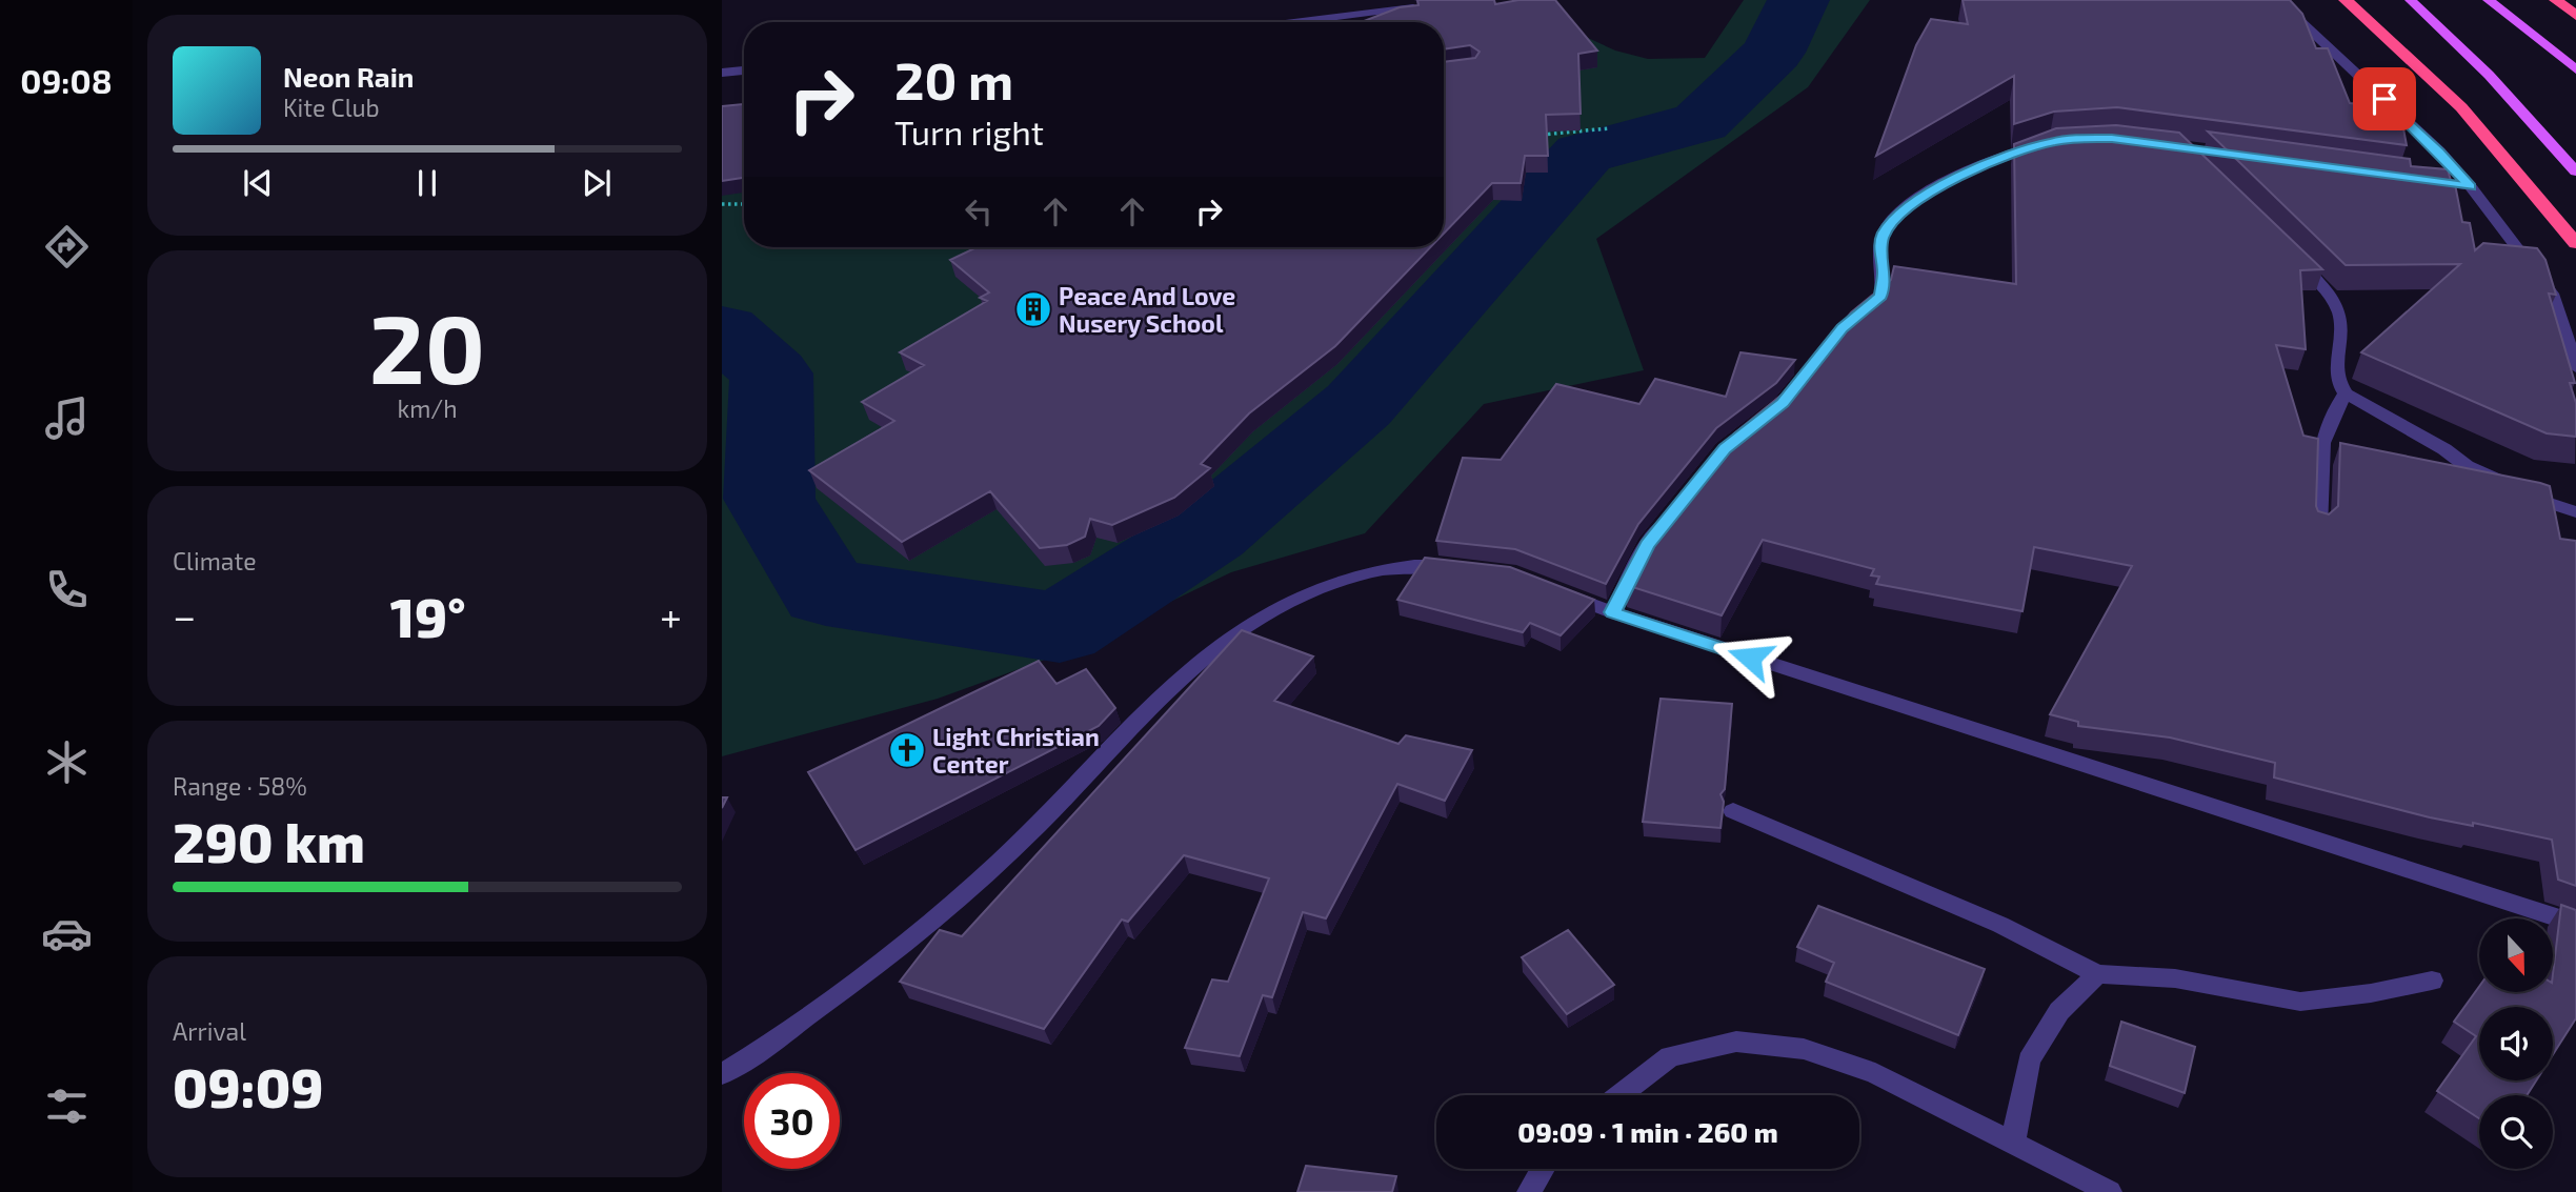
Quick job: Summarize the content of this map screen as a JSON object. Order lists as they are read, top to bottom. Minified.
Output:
{"places":{"building":["Peace And Love Nusery School"],"church":["Light Christian Center"]},"north":"bottom","page":{"tabs":"09:08","turn":["20 m","Turn right"],"song":["Neon Rain","Kite Club"],"tile":[["20","km/h"],"Climate",["Range · 58%","290 km"],["Arrival","09:09"]],"heat":["−","19°","+"],"limit":"30","trip":"09:09 · 1 min · 260 m"}}
